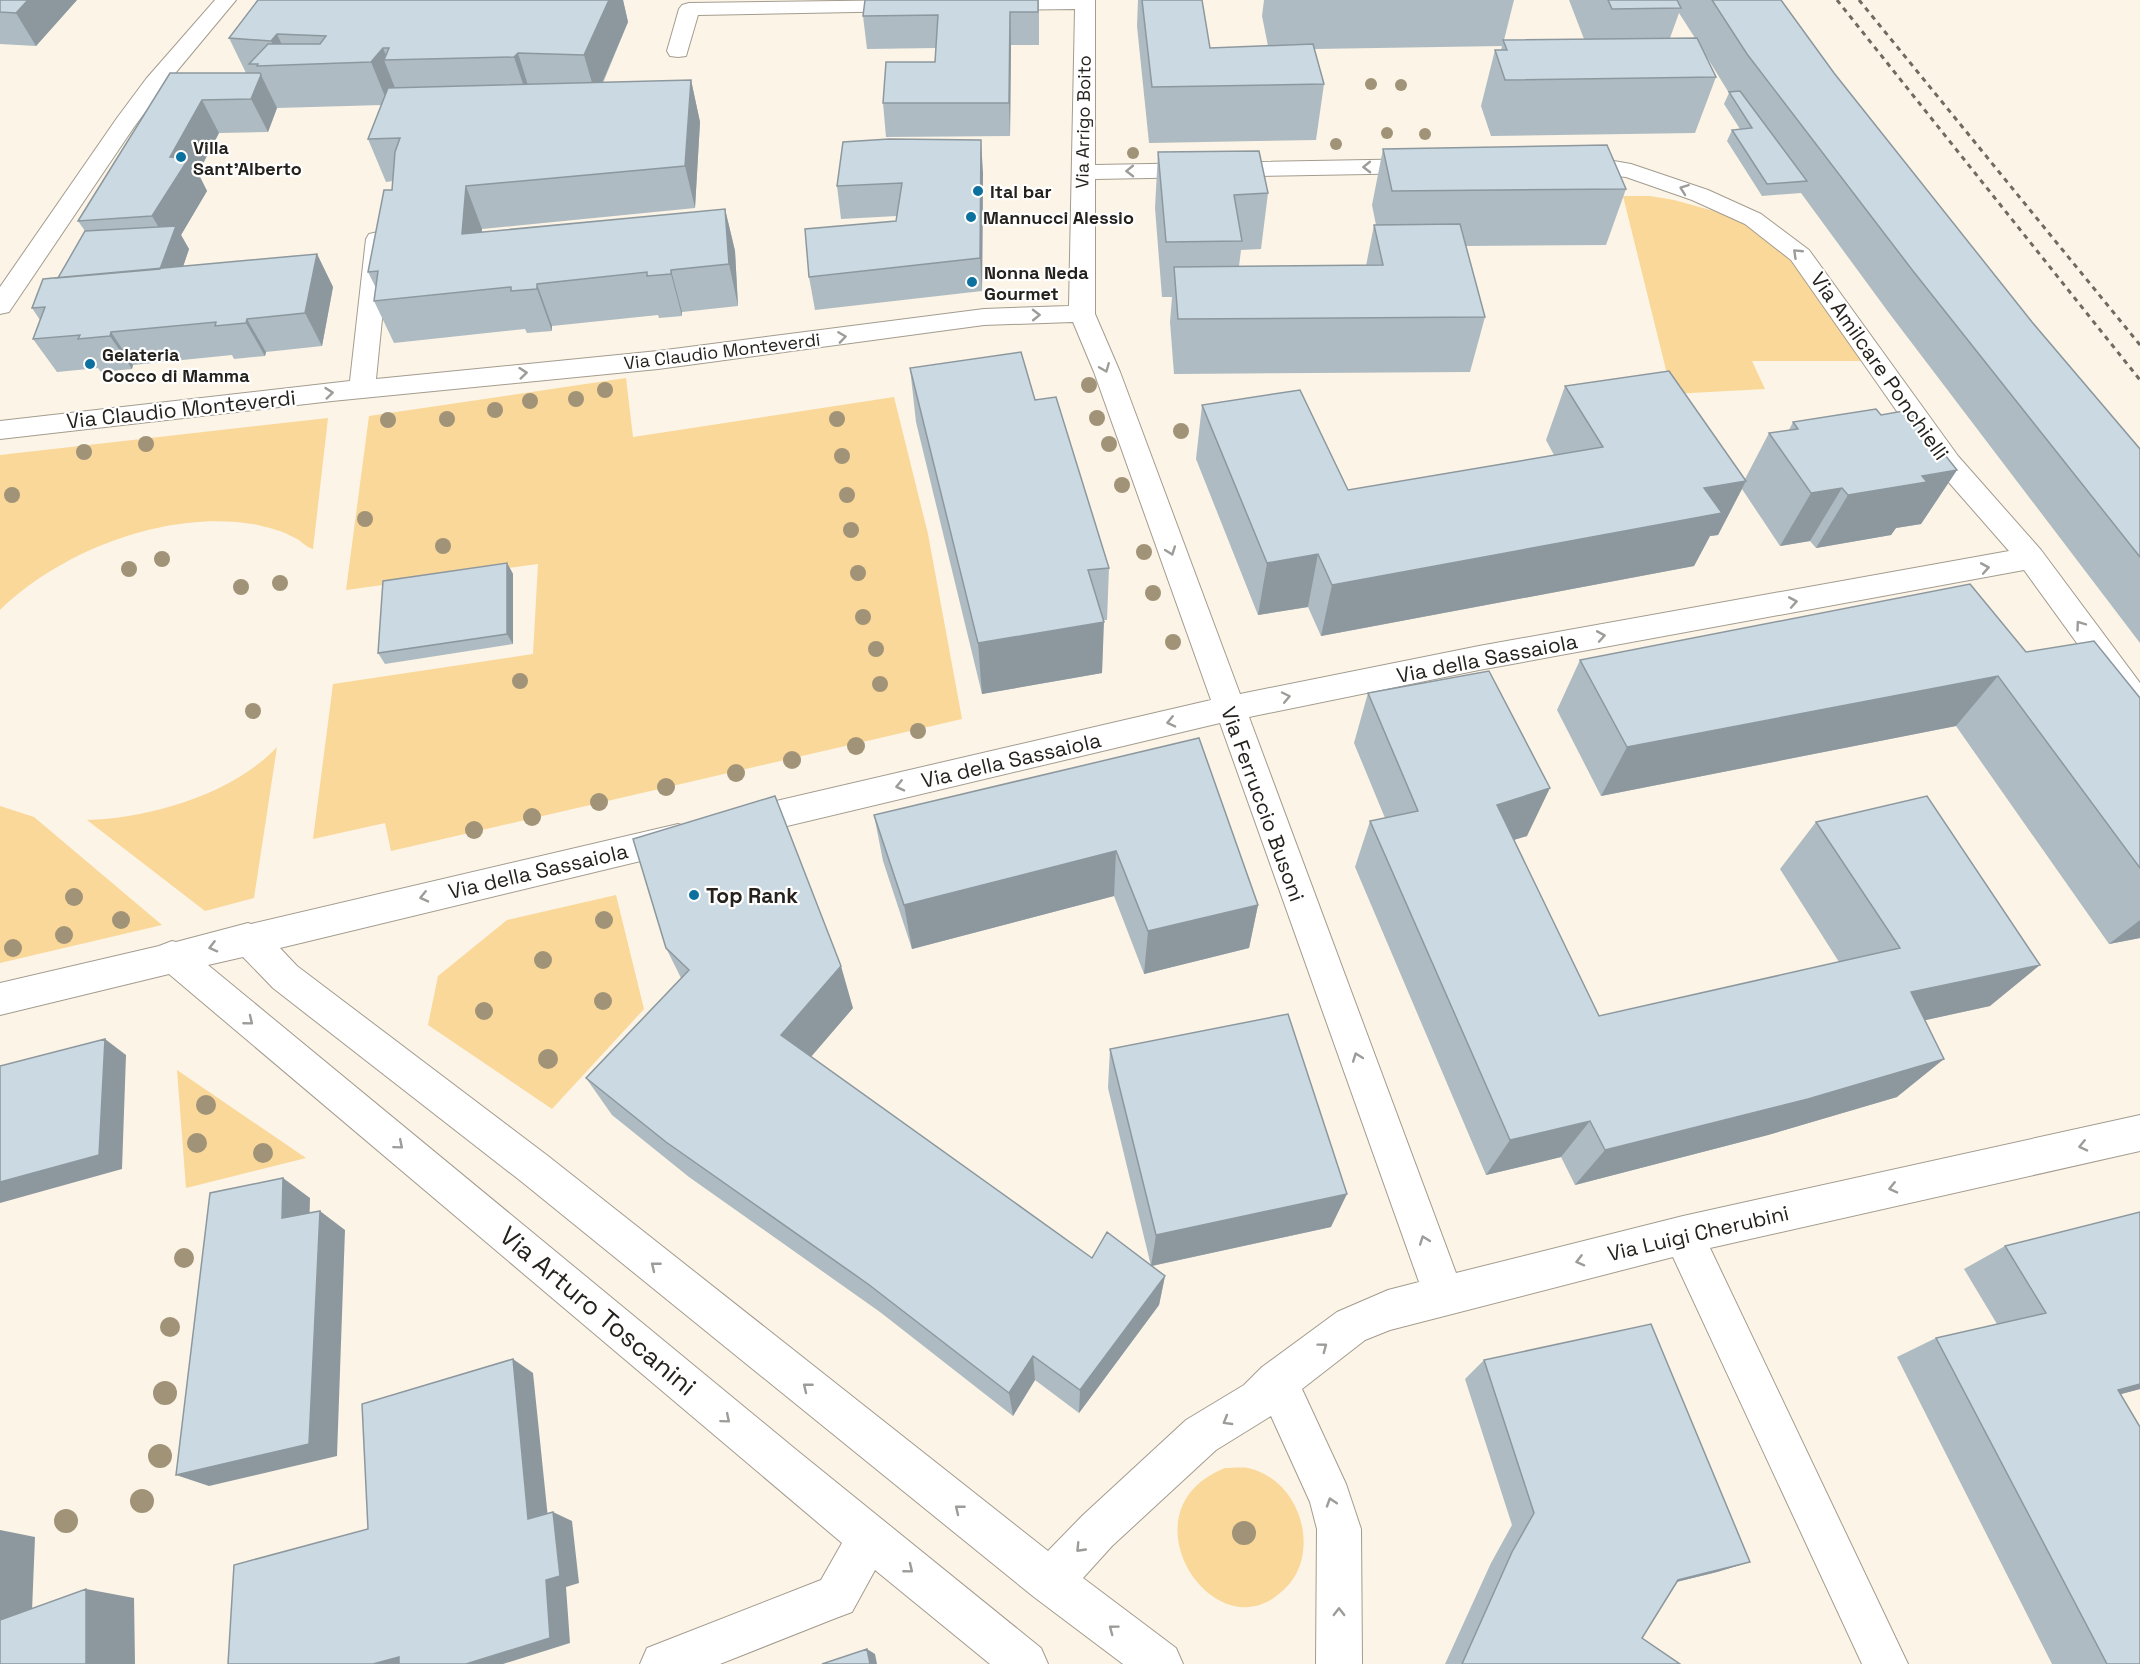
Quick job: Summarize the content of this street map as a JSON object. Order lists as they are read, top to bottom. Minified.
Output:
{"streets":{"street":["Via Arrigo Boito","Via Claudio Monteverdi","Via Amilcare Ponchielli","Via della Sassaiola","Via Ferruccio Busoni","Via Luigi Cherubini","Via Arturo Toscanini"]},"crossings":[["Via Arrigo Boito","Via Claudio Monteverdi"],["Via Arrigo Boito","Via Ferruccio Busoni"],["Via Claudio Monteverdi","Via Ferruccio Busoni"],["Via Amilcare Ponchielli","Via della Sassaiola"],["Via della Sassaiola","Via Ferruccio Busoni"],["Via della Sassaiola","Via Arturo Toscanini"],["Via Ferruccio Busoni","Via Luigi Cherubini"]],"one_way":["Via Claudio Monteverdi","Via Amilcare Ponchielli"],"places":["Villa Sant'Alberto","Ital bar","Mannucci Alessio","Nonna Neda Gourmet","Gelateria Cocco di Mamma","Top Rank"]}
